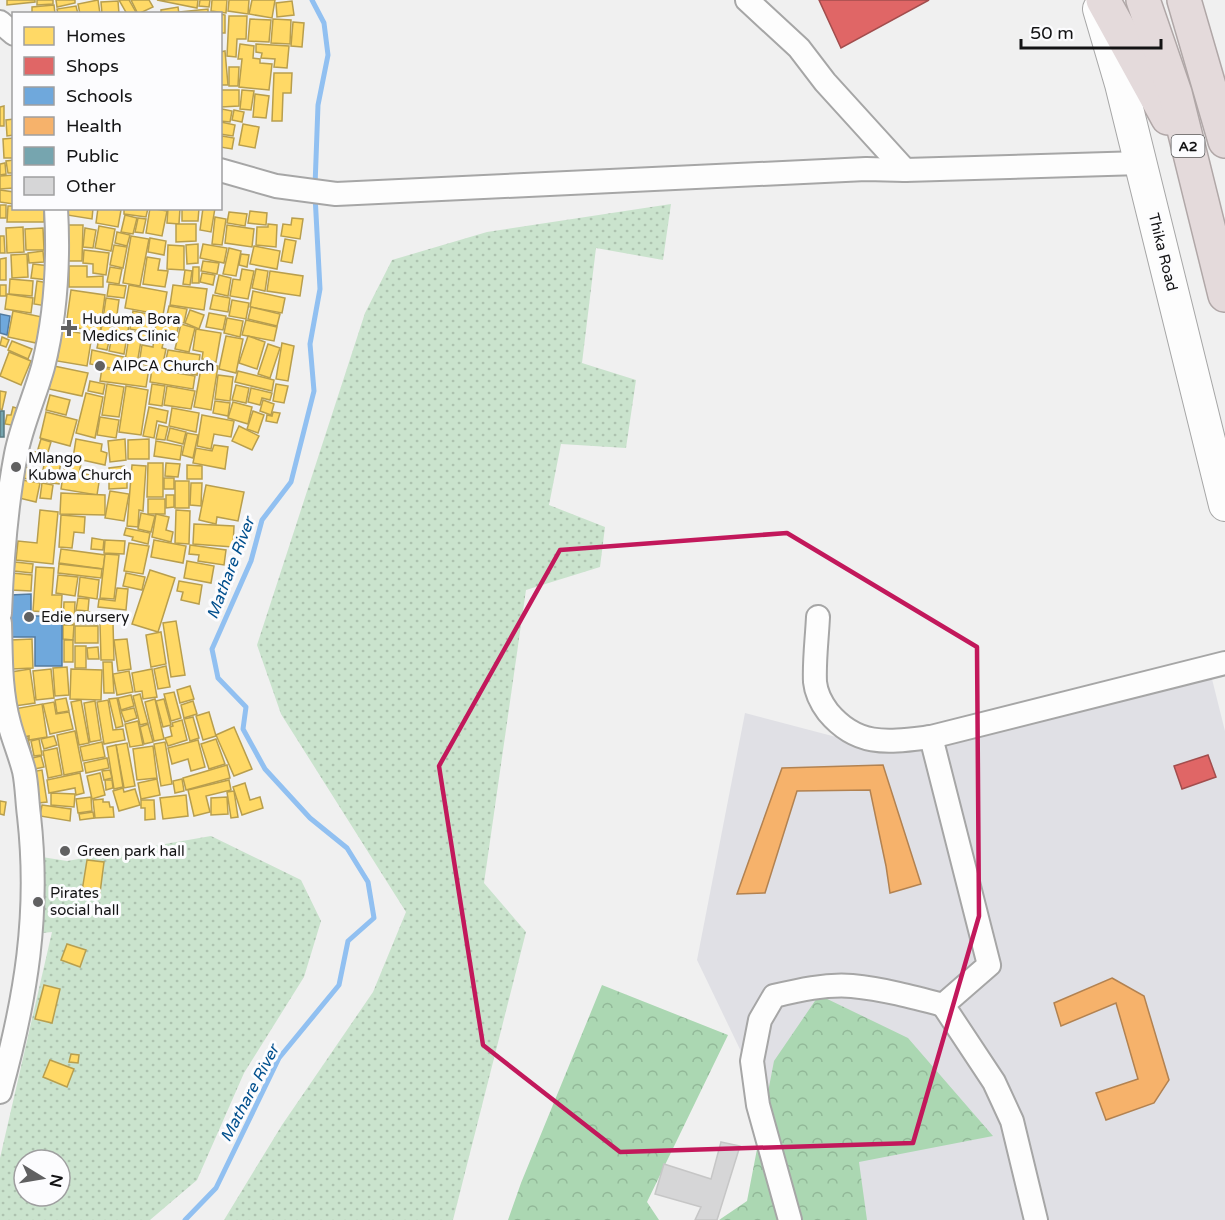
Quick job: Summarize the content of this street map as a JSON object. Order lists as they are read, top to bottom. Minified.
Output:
{"streets":{"highway":["A2"],"main road":["Thika Road"]},"water":["Mathare River"],"places":{"health":["Huduma Bora Medics Clinic"],"other":["AIPCA Church","Mlango Kubwa Church","Edie nursery","Green park hall","Pirates social hall"]},"legend":["Homes","Shops","Schools","Health","Public","Other"],"scale_bar":"50 m","north":"right"}
